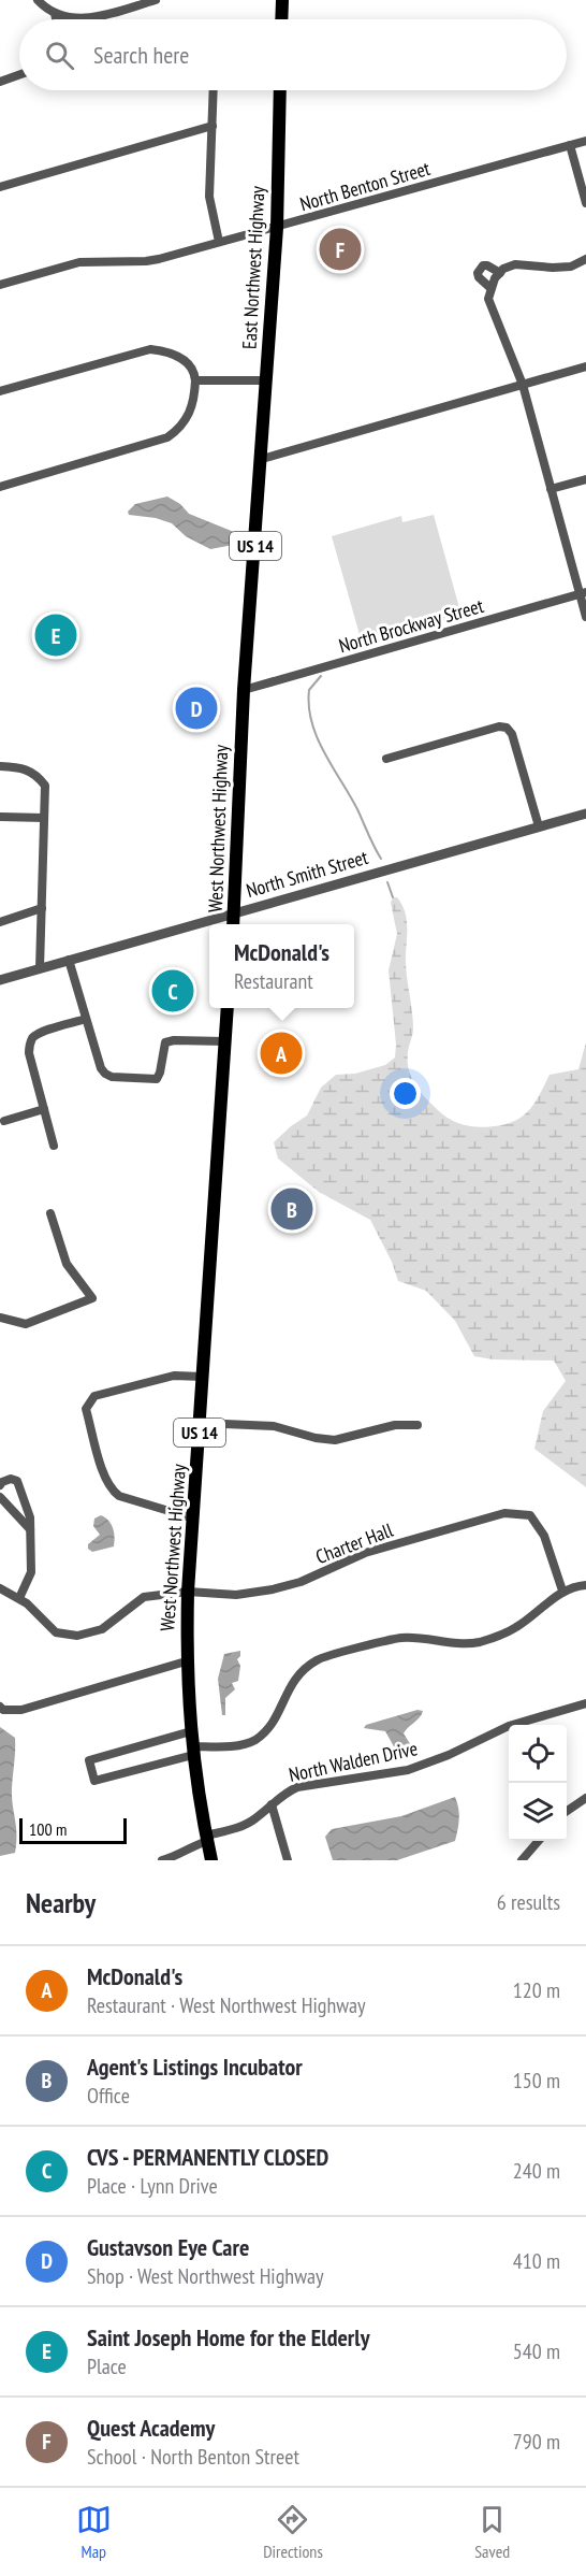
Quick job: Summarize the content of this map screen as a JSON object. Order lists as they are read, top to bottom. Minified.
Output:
{"streets":{"main road":["East Northwest Highway","US 14","West Northwest Highway"],"street":["North Benton Street","North Brockway Street","North Smith Street","Charter Hall","North Walden Drive"]},"crossings":[["North Benton Street","East Northwest Highway"],["East Northwest Highway","West Northwest Highway"],["North Brockway Street","West Northwest Highway"],["West Northwest Highway","North Smith Street"],["West Northwest Highway","Charter Hall"],["West Northwest Highway","North Walden Drive"]],"scale_bar":"100 m","page":{"search":"Search here","pins":["F","E","D","C","A","B"],"popup":["McDonald's","Restaurant"],"scale":"100 m","heading":["Nearby","6 results"],"list":[{"mark":"A","name":"McDonald's","note":"Restaurant · West Northwest Highway","value":"120 m"},{"mark":"B","name":"Agent's Listings Incubator","note":"Office","value":"150 m"},{"mark":"C","name":"CVS - PERMANENTLY CLOSED","note":"Place · Lynn Drive","value":"240 m"},{"mark":"D","name":"Gustavson Eye Care","note":"Shop · West Northwest Highway","value":"410 m"},{"mark":"E","name":"Saint Joseph Home for the Elderly","note":"Place","value":"540 m"},{"mark":"F","name":"Quest Academy","note":"School · North Benton Street","value":"790 m"}],"nav":["Map","Directions","Saved"]}}
